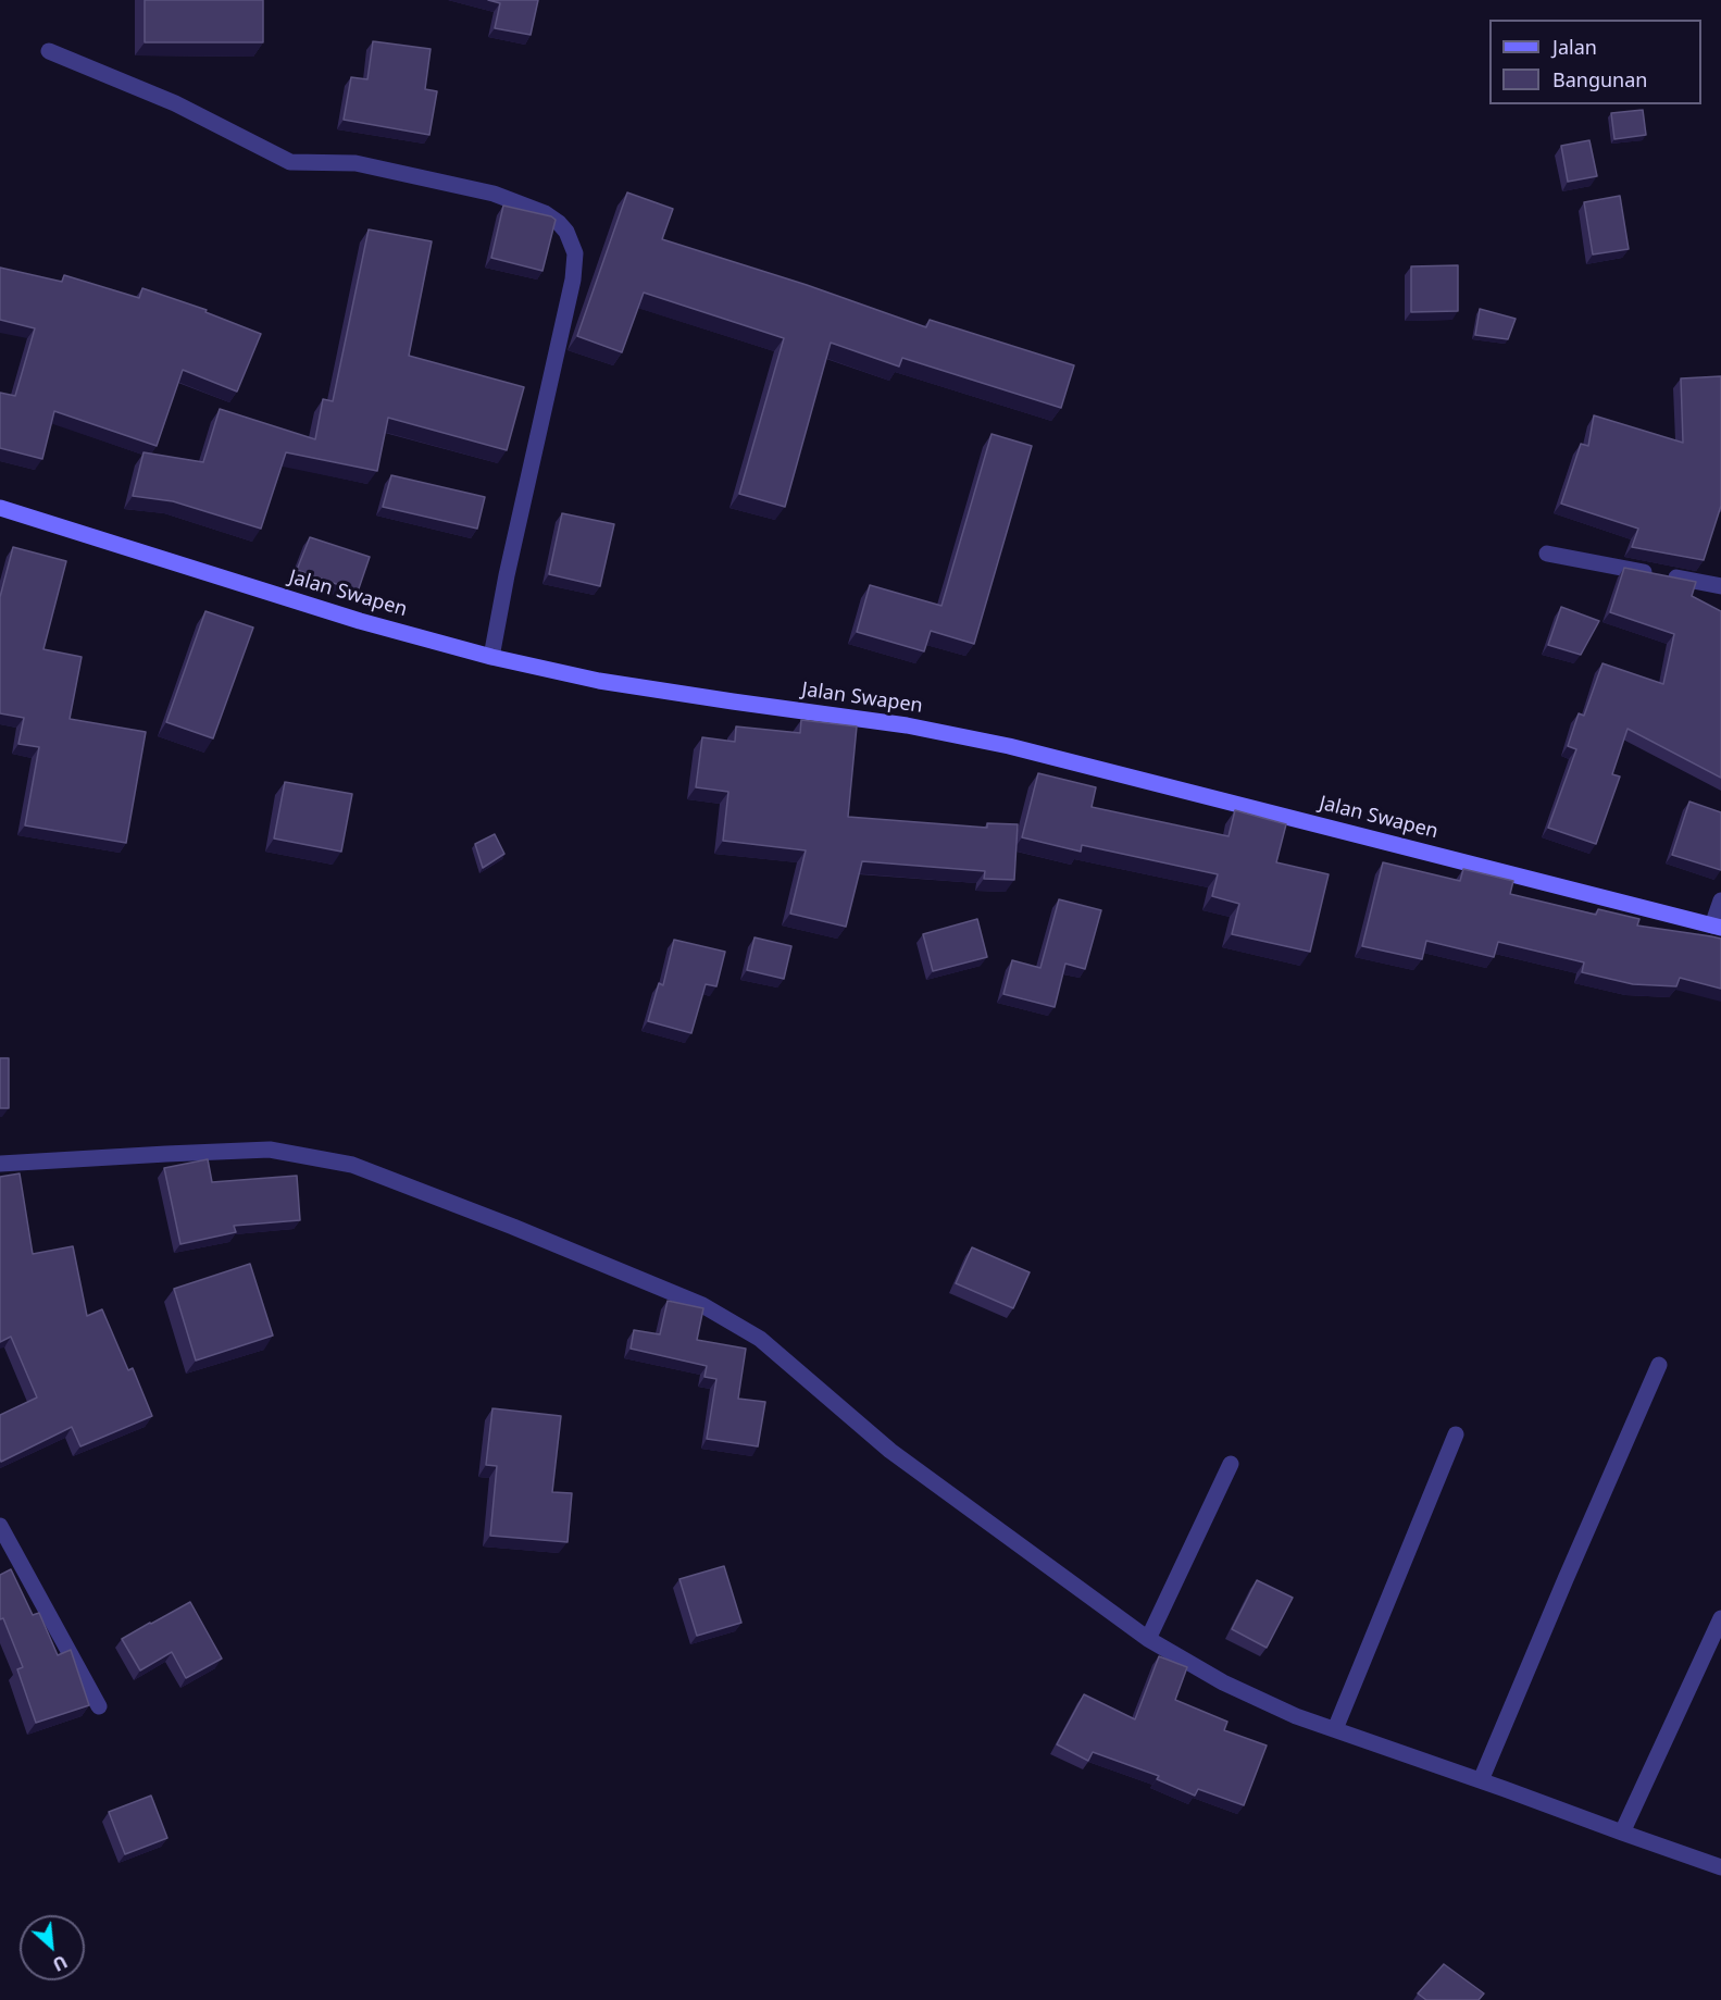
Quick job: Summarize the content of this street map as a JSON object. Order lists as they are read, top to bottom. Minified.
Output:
{"streets":{"main road":["Jalan Swapen"]},"legend":["Jalan","Bangunan"],"north":"bottom right"}
